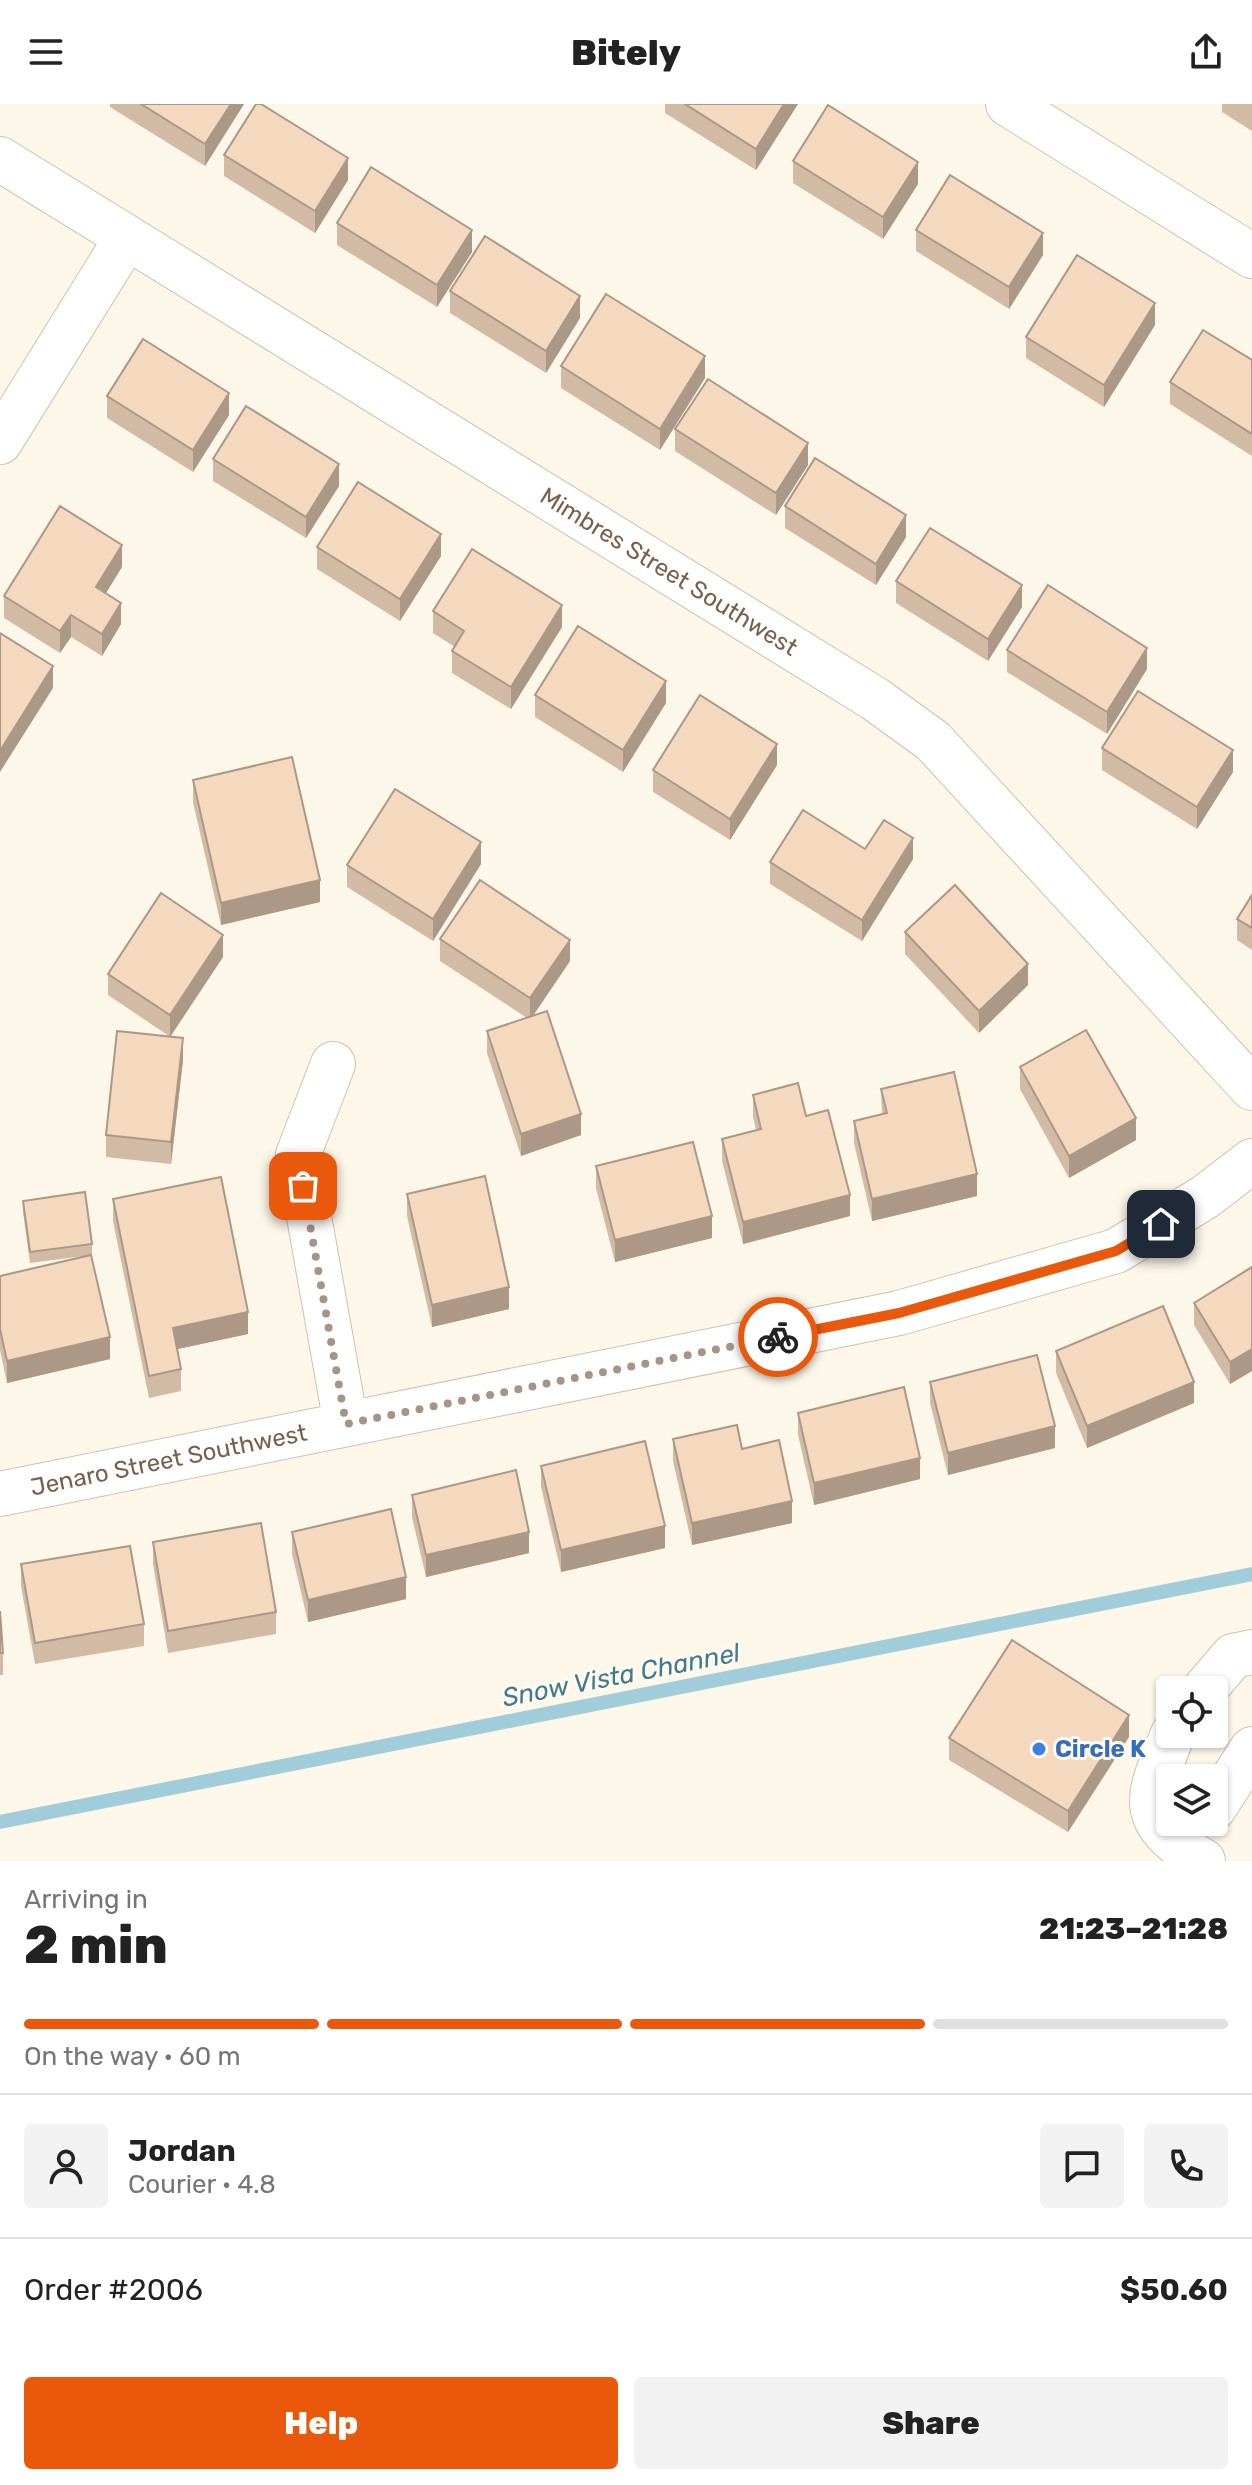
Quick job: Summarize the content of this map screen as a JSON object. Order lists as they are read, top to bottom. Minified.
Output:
{"streets":{"street":["Mimbres Street Southwest","Jenaro Street Southwest"]},"water":["Snow Vista Channel"],"places":["Circle K"],"page":{"header":"Bitely","heading":["2 min","Arriving in","21:23–21:28"],"panel":["Jordan","Courier · 4.8","Order #2006","$50.60"],"bar":"On the way · 60 m","buttons":["Help","Share"]}}
